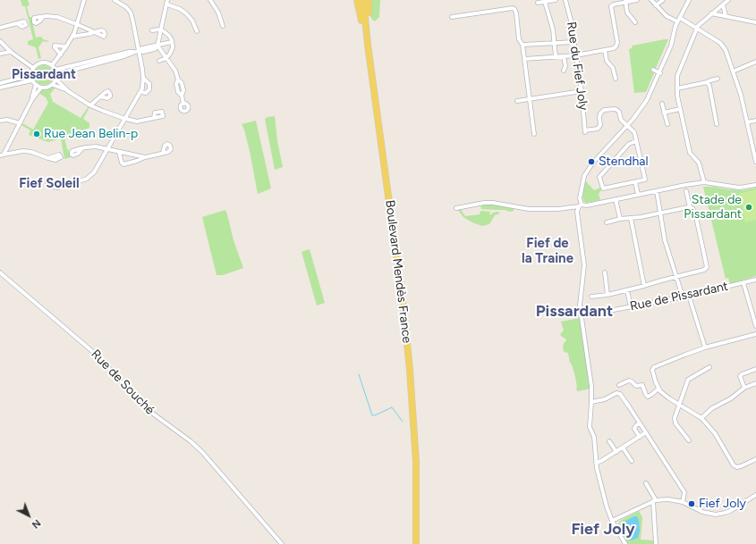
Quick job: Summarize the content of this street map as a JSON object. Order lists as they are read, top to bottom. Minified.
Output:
{"streets":{"main road":["Boulevard Mendès France"],"street":["Rue du Fief Joly","Rue de Pissardant","Rue de Souché"]},"districts":["Pissardant","Fief Soleil","Fief de la Traine","Pissardant","Fief Joly"],"places":["Rue Jean Belin-p","Stendhal","Stade de Pissardant","Fief Joly"],"north":"bottom right"}
